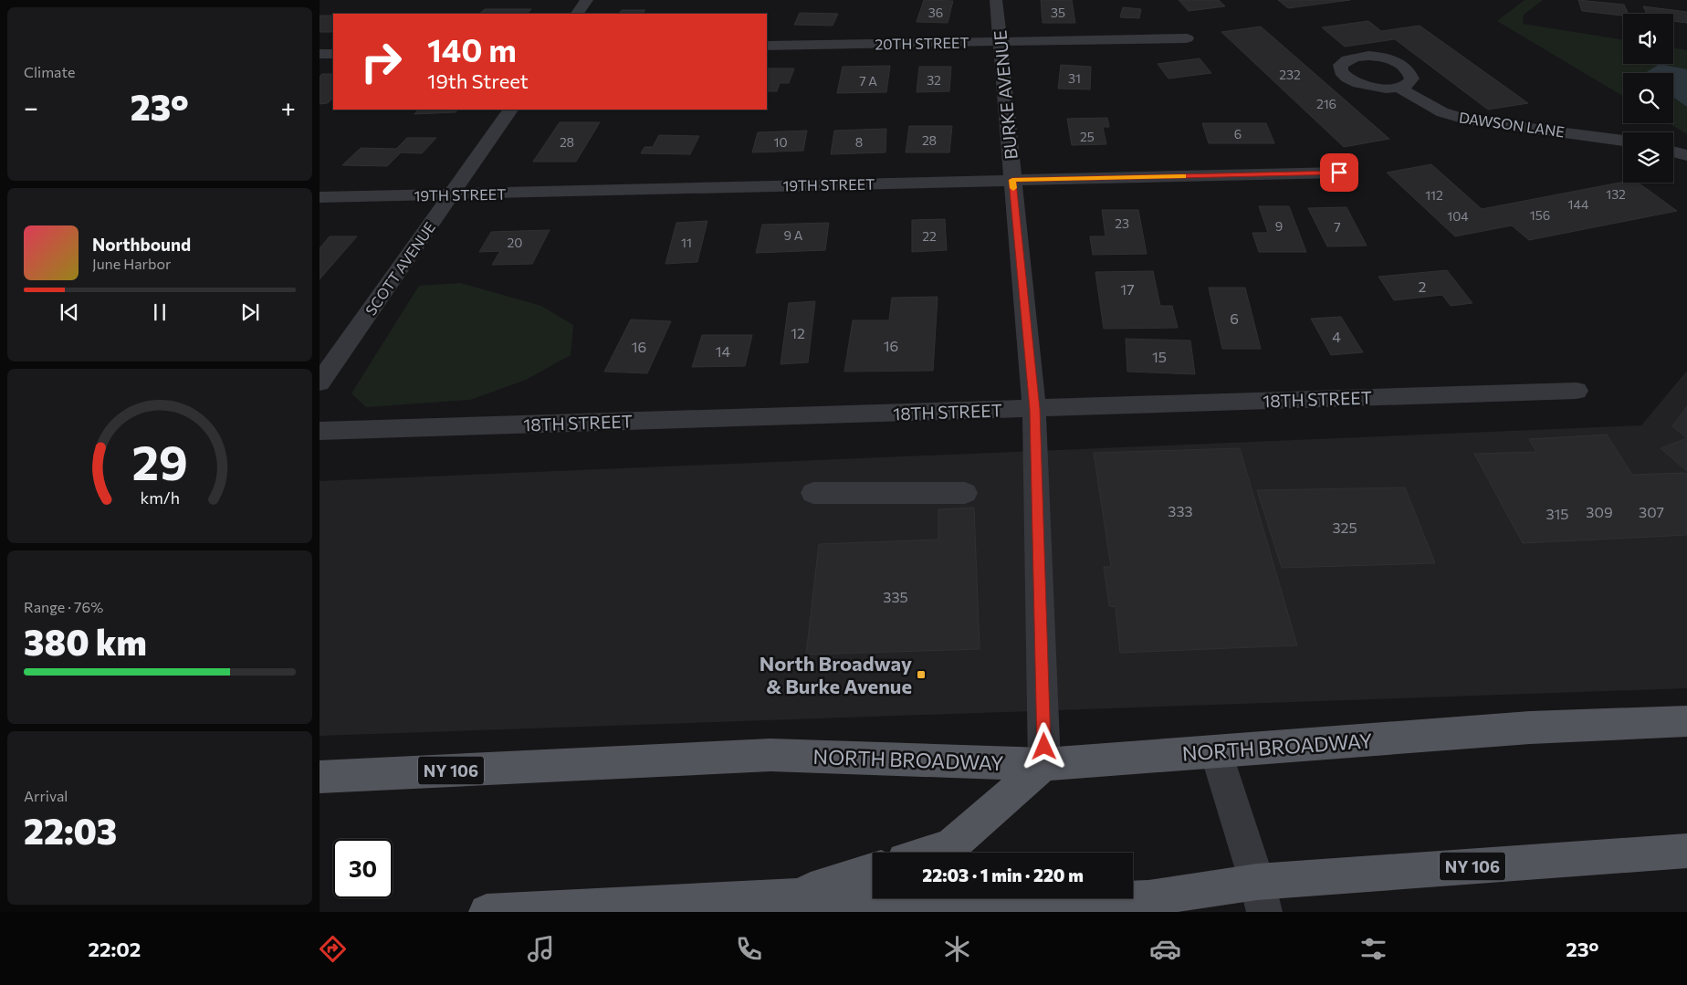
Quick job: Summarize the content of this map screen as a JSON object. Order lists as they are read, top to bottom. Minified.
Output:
{"streets":{"main road":["NORTH BROADWAY","NY 106"],"street":["20TH STREET","BURKE AVENUE","DAWSON LANE","19TH STREET","SCOTT AVENUE","18TH STREET"]},"crossings":[["20TH STREET","BURKE AVENUE"],["BURKE AVENUE","19TH STREET"],["BURKE AVENUE","18TH STREET"],["BURKE AVENUE","NORTH BROADWAY"],["19TH STREET","SCOTT AVENUE"]],"places":{"transit":["North Broadway & Burke Avenue"]},"house_numbers":["36","35","232","31","32","7 A","216","6","25","28","28","10","8","132","112","144","156","104","23","9","7","9 A","22","20","11","2","17","6","12","4","16","16","14","15","333","309","307","315","325","335"],"page":{"tile":["Climate",["Range · 76%","380 km"],["Arrival","22:03"]],"turn":["140 m","19th Street"],"heat":["−","23°","+"],"song":["Northbound","June Harbor"],"limit":"30","trip":"22:03 · 1 min · 220 m","tabs":["22:02","23°"],"gauge":["29","km/h"]}}
